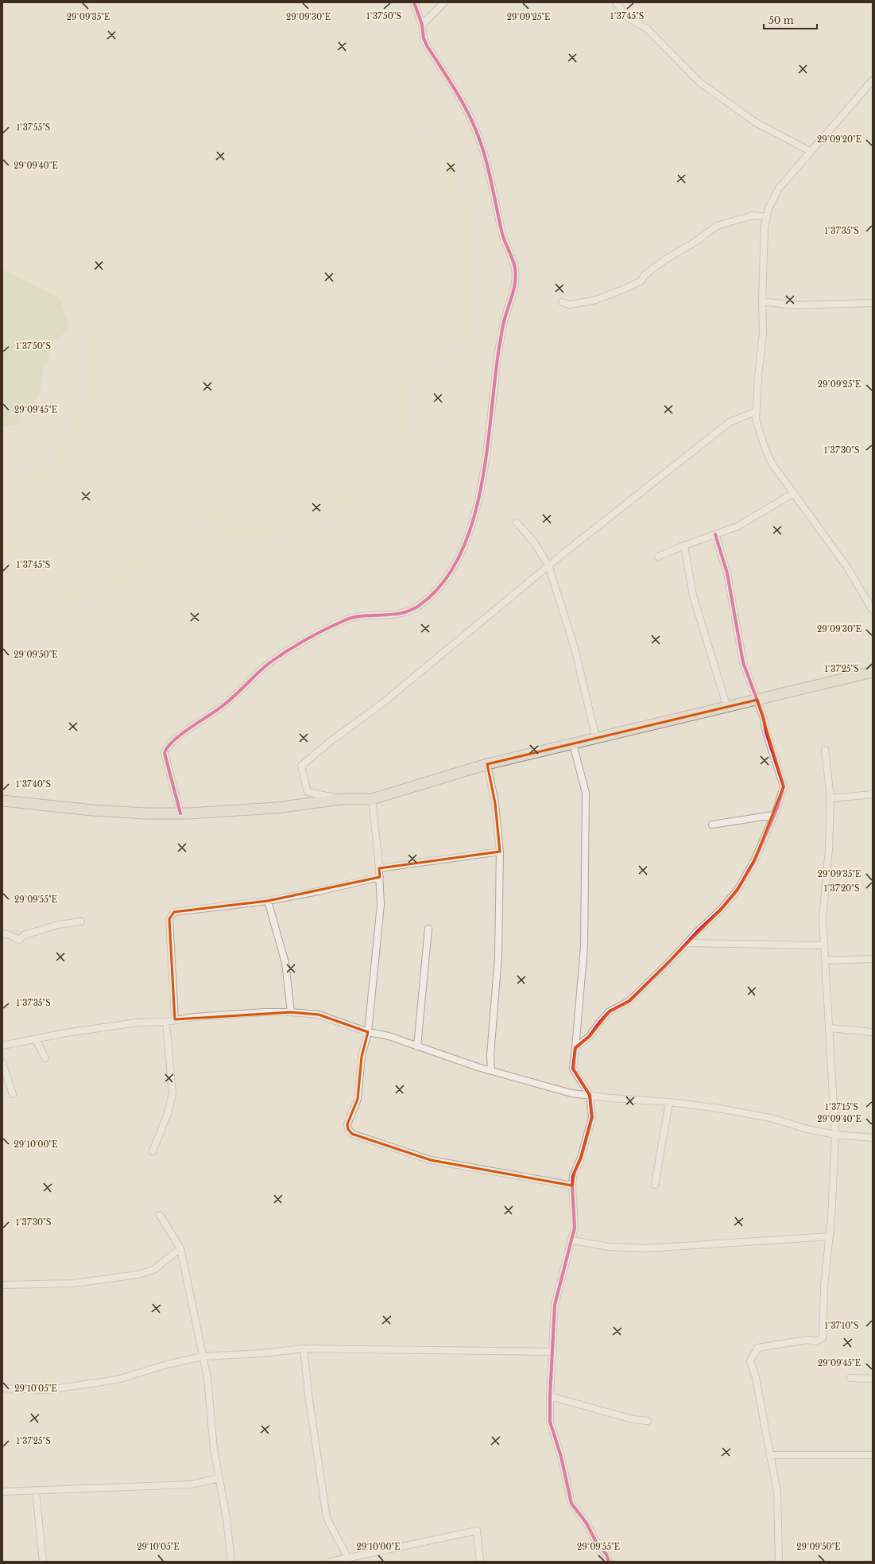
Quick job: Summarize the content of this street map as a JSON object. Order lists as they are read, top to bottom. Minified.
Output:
{"scale_bar":"50 m","coordinates":["1°37'50\"S","1°37'45\"S","29°09'35\"E","29°09'30\"E","29°09'25\"E","1°37'55\"S","29°09'20\"E","29°09'40\"E","1°37'35\"S","29°09'45\"E","1°37'30\"S","29°09'50\"E","1°37'25\"S","1°37'40\"S","1°37'20\"S","29°09'55\"E","1°37'15\"S","29°10'00\"E","1°37'10\"S","29°10'05\"E"]}
